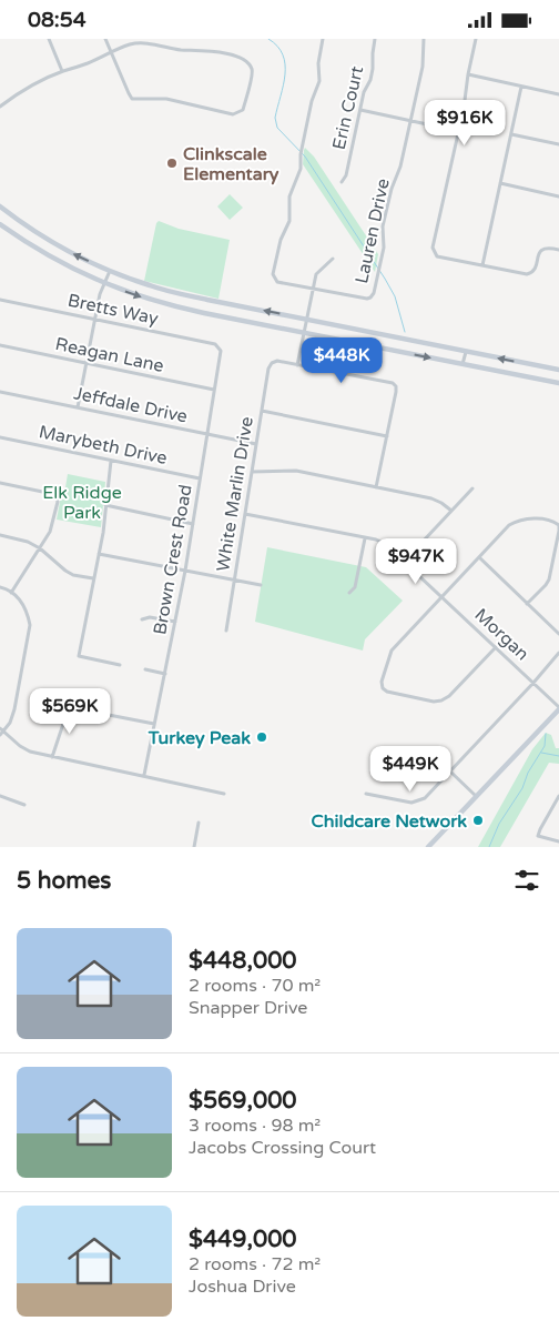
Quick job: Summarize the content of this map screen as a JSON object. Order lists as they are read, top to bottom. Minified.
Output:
{"streets":{"street":["Erin Court","Lauren Drive","Bretts Way","Reagan Lane","Jeffdale Drive","Marybeth Drive","White Marlin Drive","Brown Crest Road","Morgan"]},"crossings":[["Bretts Way","Brown Crest Road"],["Reagan Lane","Brown Crest Road"],["Jeffdale Drive","White Marlin Drive"],["Jeffdale Drive","Brown Crest Road"],["Marybeth Drive","Brown Crest Road"],["White Marlin Drive","Morgan"]],"parks":["Elk Ridge Park"],"places":["Clinkscale Elementary","Turkey Peak","Childcare Network"],"page":{"status":"08:54","price":["$916K","$448K","$947K","$569K","$449K"],"heading":"5 homes","list":[{"name":"$448,000","note":"2 rooms · 70 m² · Snapper Drive"},{"name":"$569,000","note":"3 rooms · 98 m² · Jacobs Crossing Court"},{"name":"$449,000","note":"2 rooms · 72 m² · Joshua Drive"}]}}
